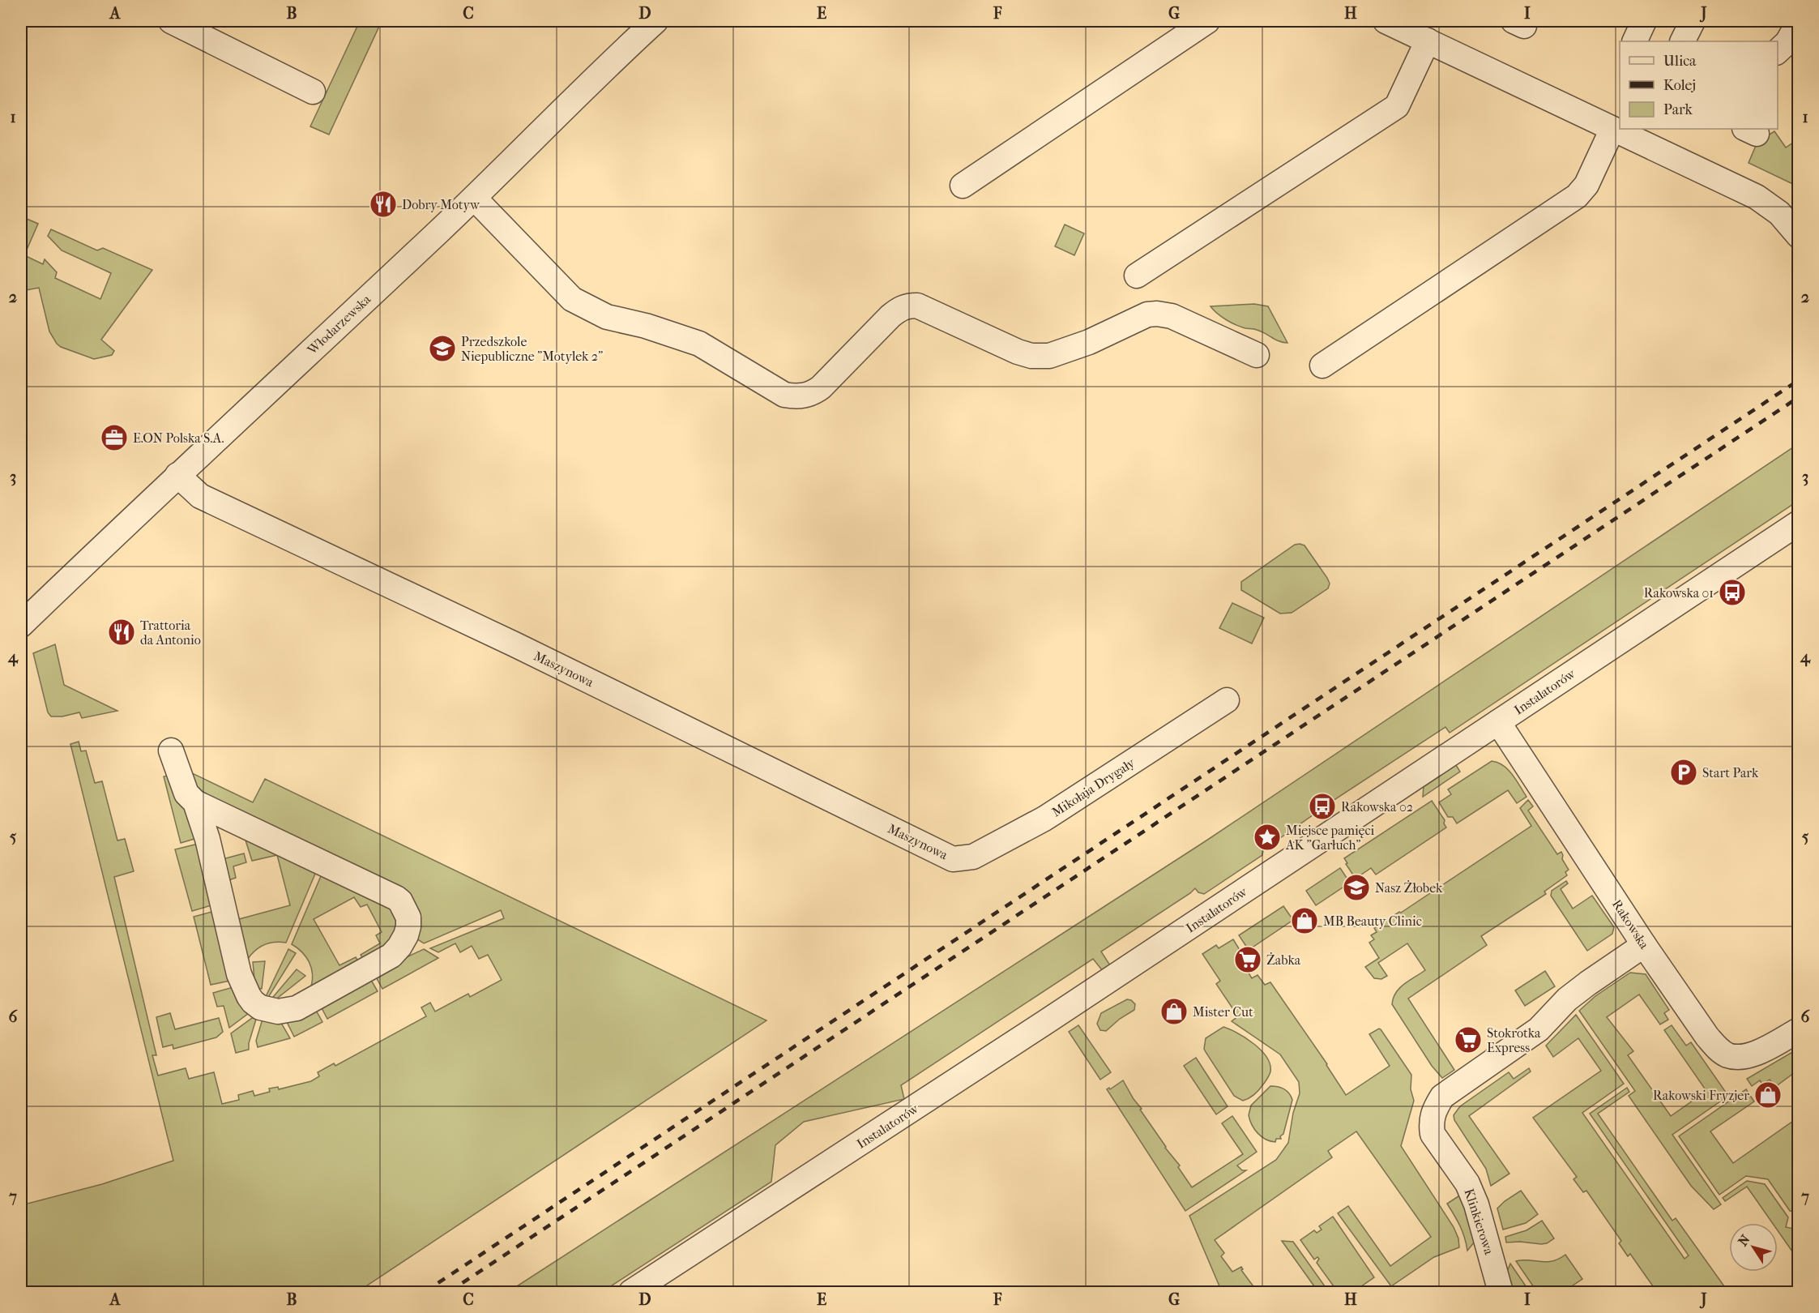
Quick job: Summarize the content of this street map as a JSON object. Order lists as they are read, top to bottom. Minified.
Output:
{"streets":{"street":["Włodarzewska","Maszynowa","Instalatorów","Mikołaja Drygały","Rakowska","Klinkierowa"]},"crossings":[["Włodarzewska","Maszynowa"],["Maszynowa","Mikołaja Drygały"],["Instalatorów","Rakowska"],["Rakowska","Klinkierowa"]],"places":{"restaurant":["Dobry Motyw","Trattoria da Antonio"],"school or university":["Przedszkole Niepubliczne \"Motylek 2\"","Nasz Żłobek"],"office":["E.ON Polska S.A."],"bus stop":["Rakowska 01","Rakowska 02"],"parking":["Start Park"],"place":["Miejsce pamięci AK \"Garłuch\""],"shop":["MB Beauty Clinic","Mister Cut","Rakowski Fryzjer"],"supermarket":["Żabka","Stokrotka Express"]},"legend":["Ulica","Kolej","Park"],"north":"top left","grid":{"columns":["A","B","C","D","E","F","G","H","I","J"],"rows":["1","2","3","4","5","6","7"]}}
